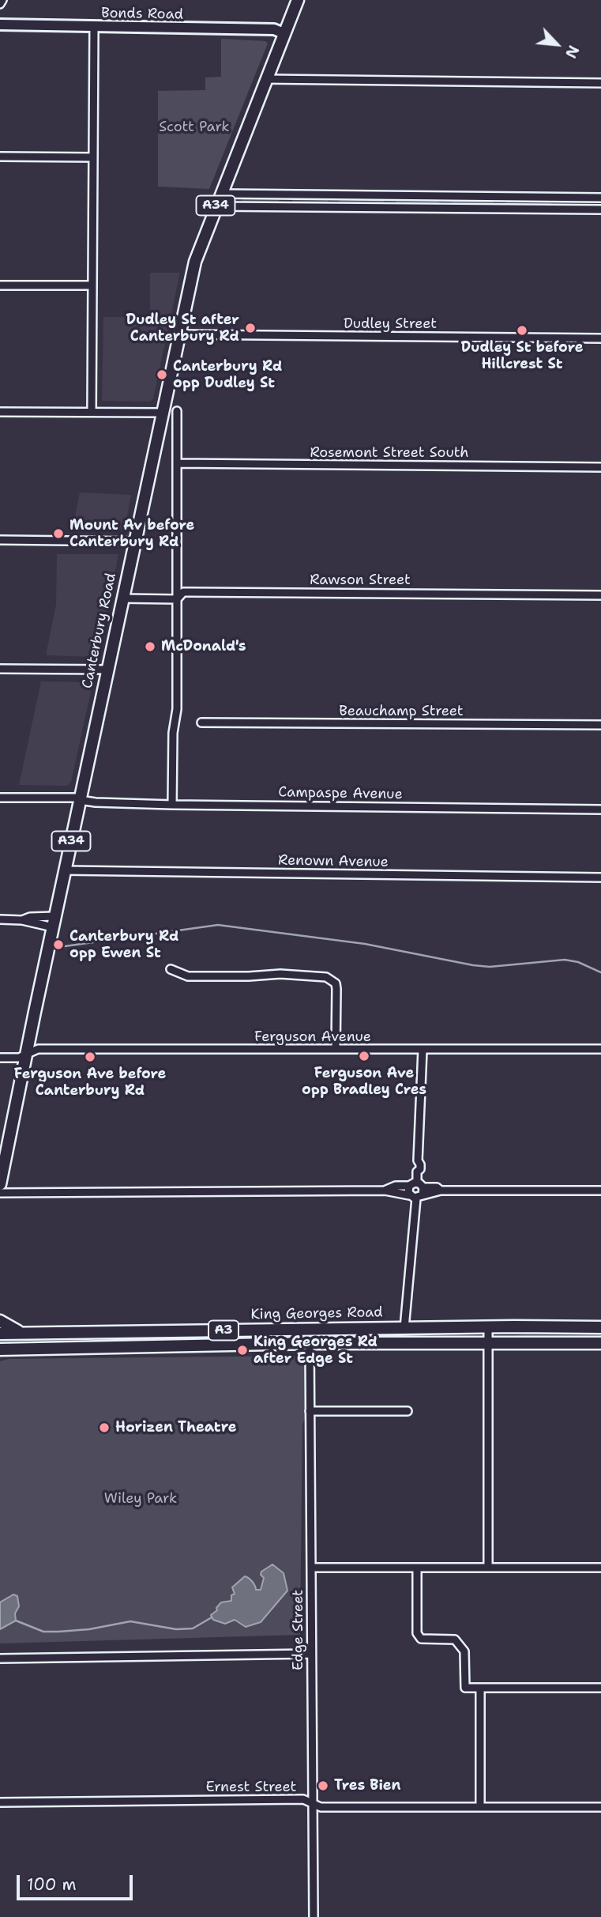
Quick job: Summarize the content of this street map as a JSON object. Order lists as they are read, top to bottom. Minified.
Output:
{"streets":{"highway":["A34","Canterbury Road","King Georges Road","A3"],"main road":["Bonds Road"],"street":["Dudley Street","Rosemont Street South","Rawson Street","Beauchamp Street","Campaspe Avenue","Renown Avenue","Ferguson Avenue","Edge Street","Ernest Street"]},"crossings":[["Bonds Road","Canterbury Road"],["Dudley Street","Canterbury Road"],["Rawson Street","Canterbury Road"],["Canterbury Road","Campaspe Avenue"],["Canterbury Road","Renown Avenue"],["Canterbury Road","Ferguson Avenue"],["King Georges Road","Edge Street"],["Edge Street","Ernest Street"]],"parks":["Scott Park","Wiley Park"],"places":["Dudley St after Canterbury Rd","Dudley St before Hillcrest St","Canterbury Rd opp Dudley St","Mount Av before Canterbury Rd","McDonald's","Canterbury Rd opp Ewen St","Ferguson Ave opp Bradley Cres","Ferguson Ave before Canterbury Rd","King Georges Rd after Edge St","Horizen Theatre","Tres Bien"],"scale_bar":"100 m","north":"bottom right"}
